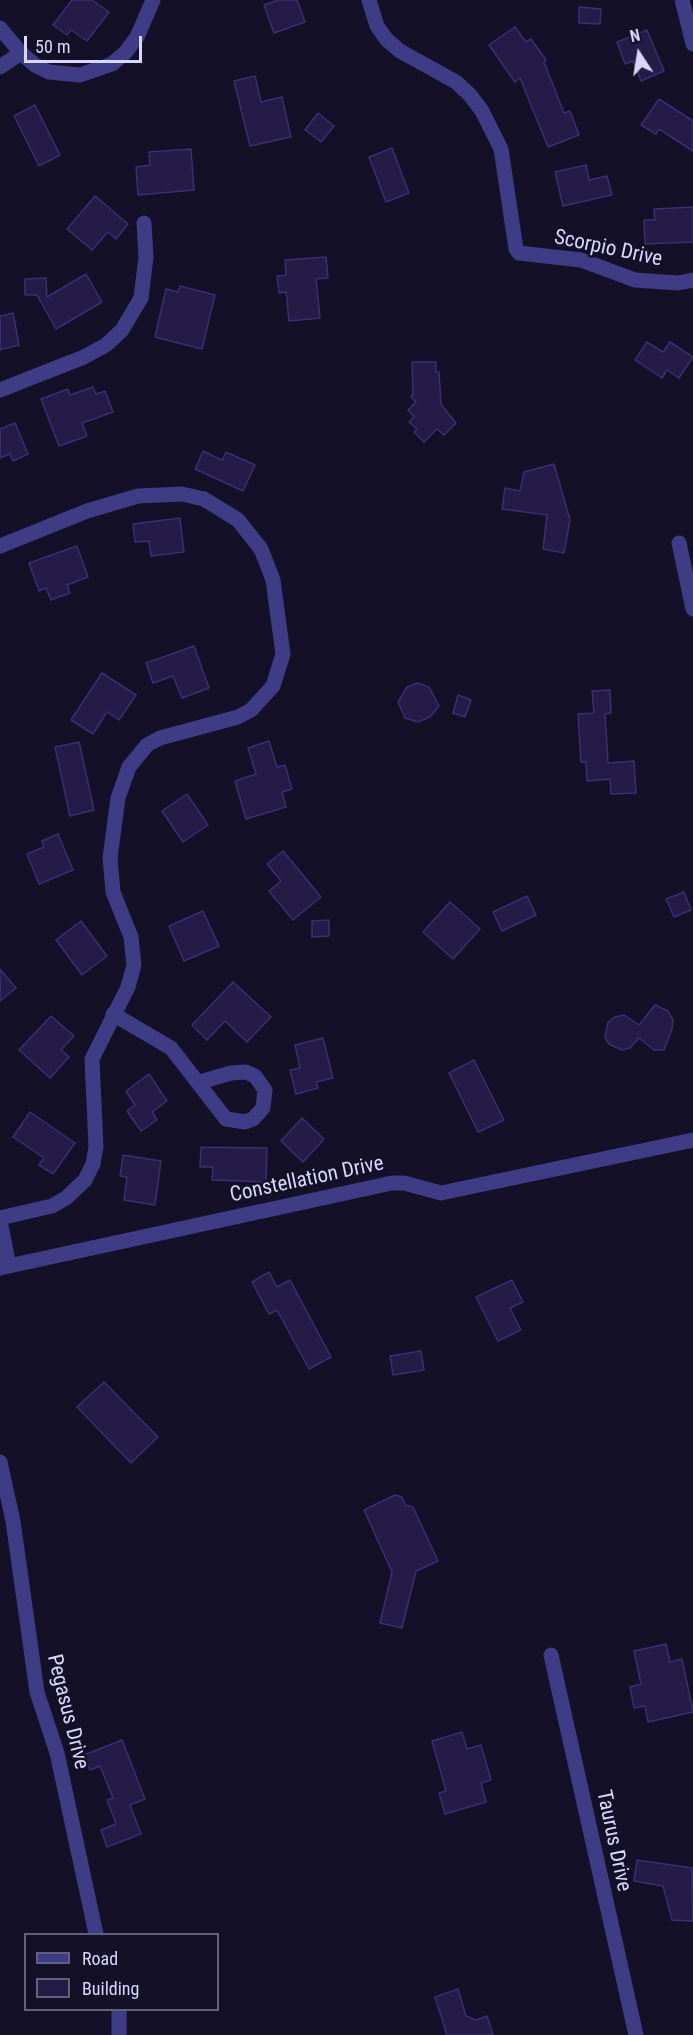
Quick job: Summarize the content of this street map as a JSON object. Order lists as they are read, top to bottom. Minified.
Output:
{"streets":{"street":["Scorpio Drive","Constellation Drive","Pegasus Drive","Taurus Drive"]},"legend":["Road","Building"],"scale_bar":"50 m","north":"top"}
